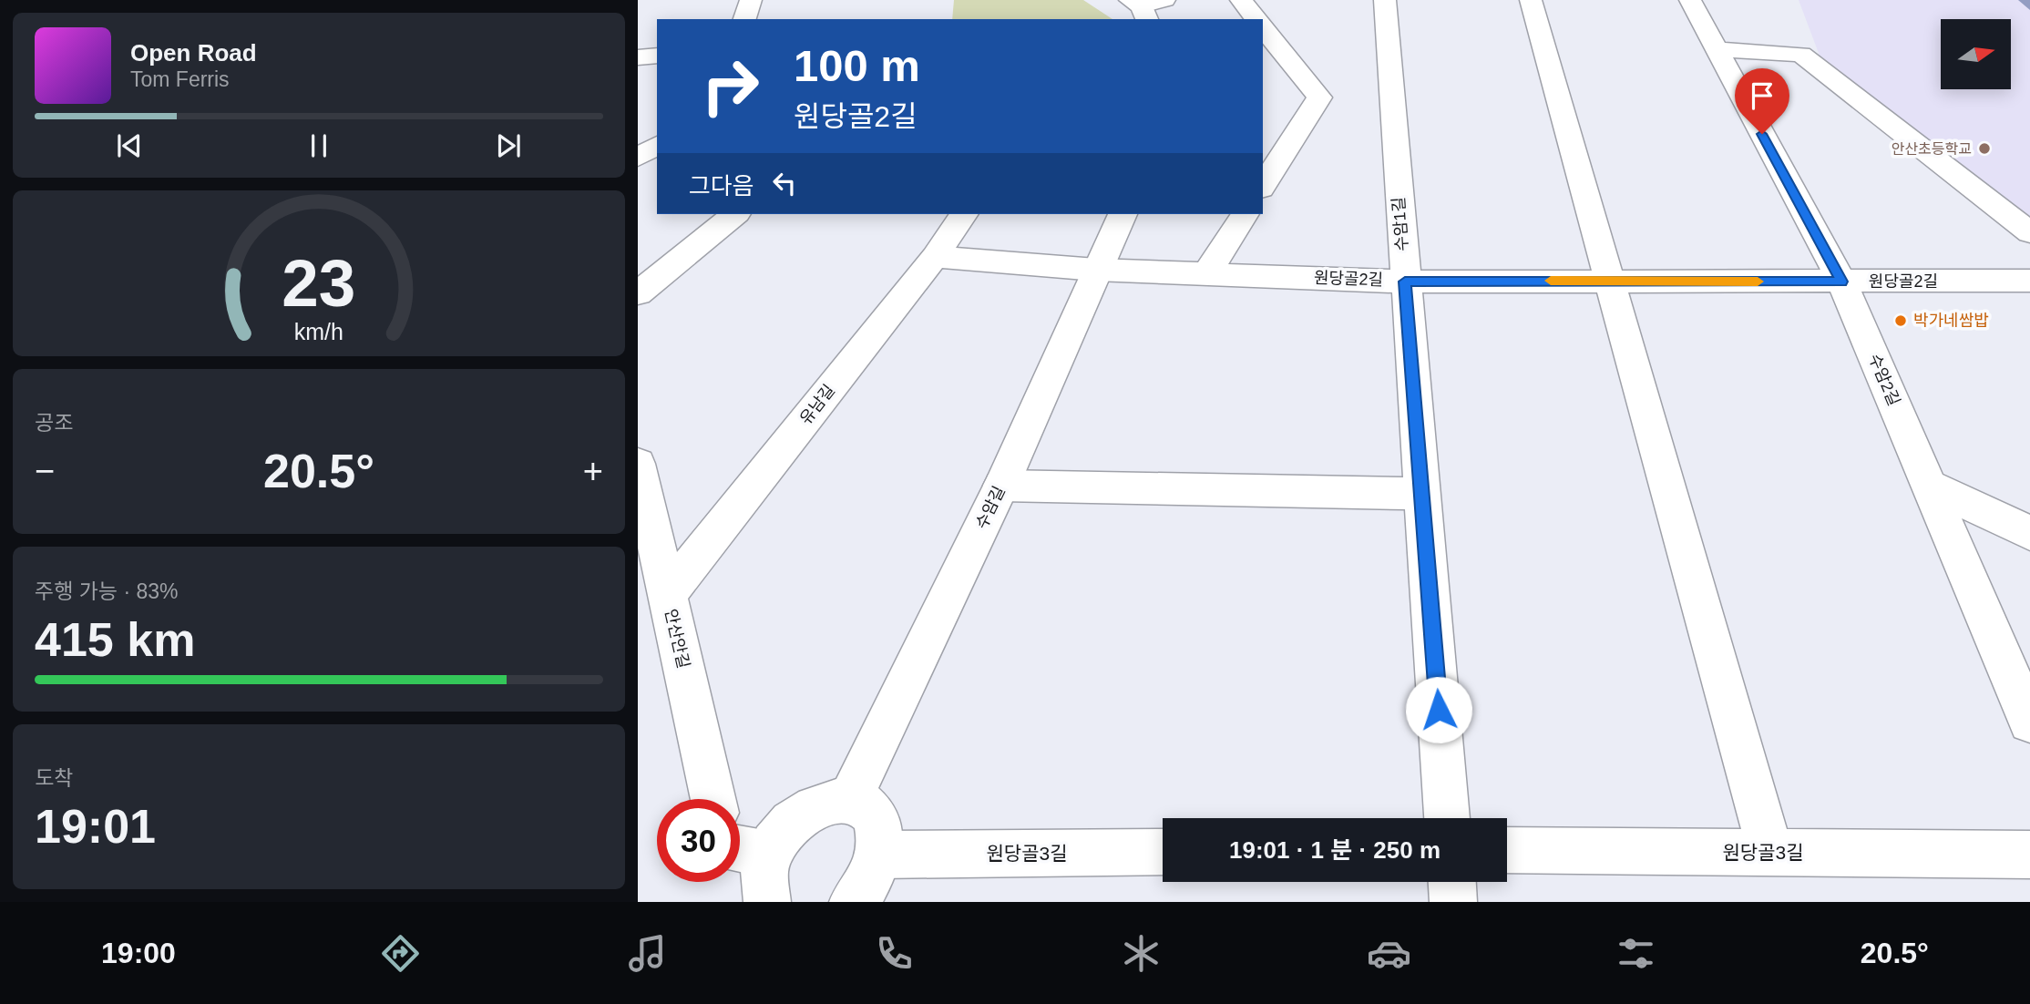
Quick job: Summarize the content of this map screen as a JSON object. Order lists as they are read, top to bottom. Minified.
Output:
{"streets":{"street":["수암1길","원당골2길","수암2길","유남길","수암길","안산안길","원당골3길"]},"crossings":[["수암1길","원당골2길"],["원당골2길","수암2길"],["원당골2길","유남길"],["원당골2길","수암길"],["유남길","안산안길"]],"places":["안산초등학교","박가네쌈밥"],"north":"right","page":{"turn":["100 m","원당골2길"],"song":["Open Road","Tom Ferris"],"then":"그다음","tile":["공조",["주행 가능 · 83%","415 km"],["도착","19:01"]],"heat":["−","20.5°","+"],"limit":"30","trip":"19:01 · 1 분 · 250 m","tabs":["19:00","20.5°"],"gauge":["23","km/h"]}}
